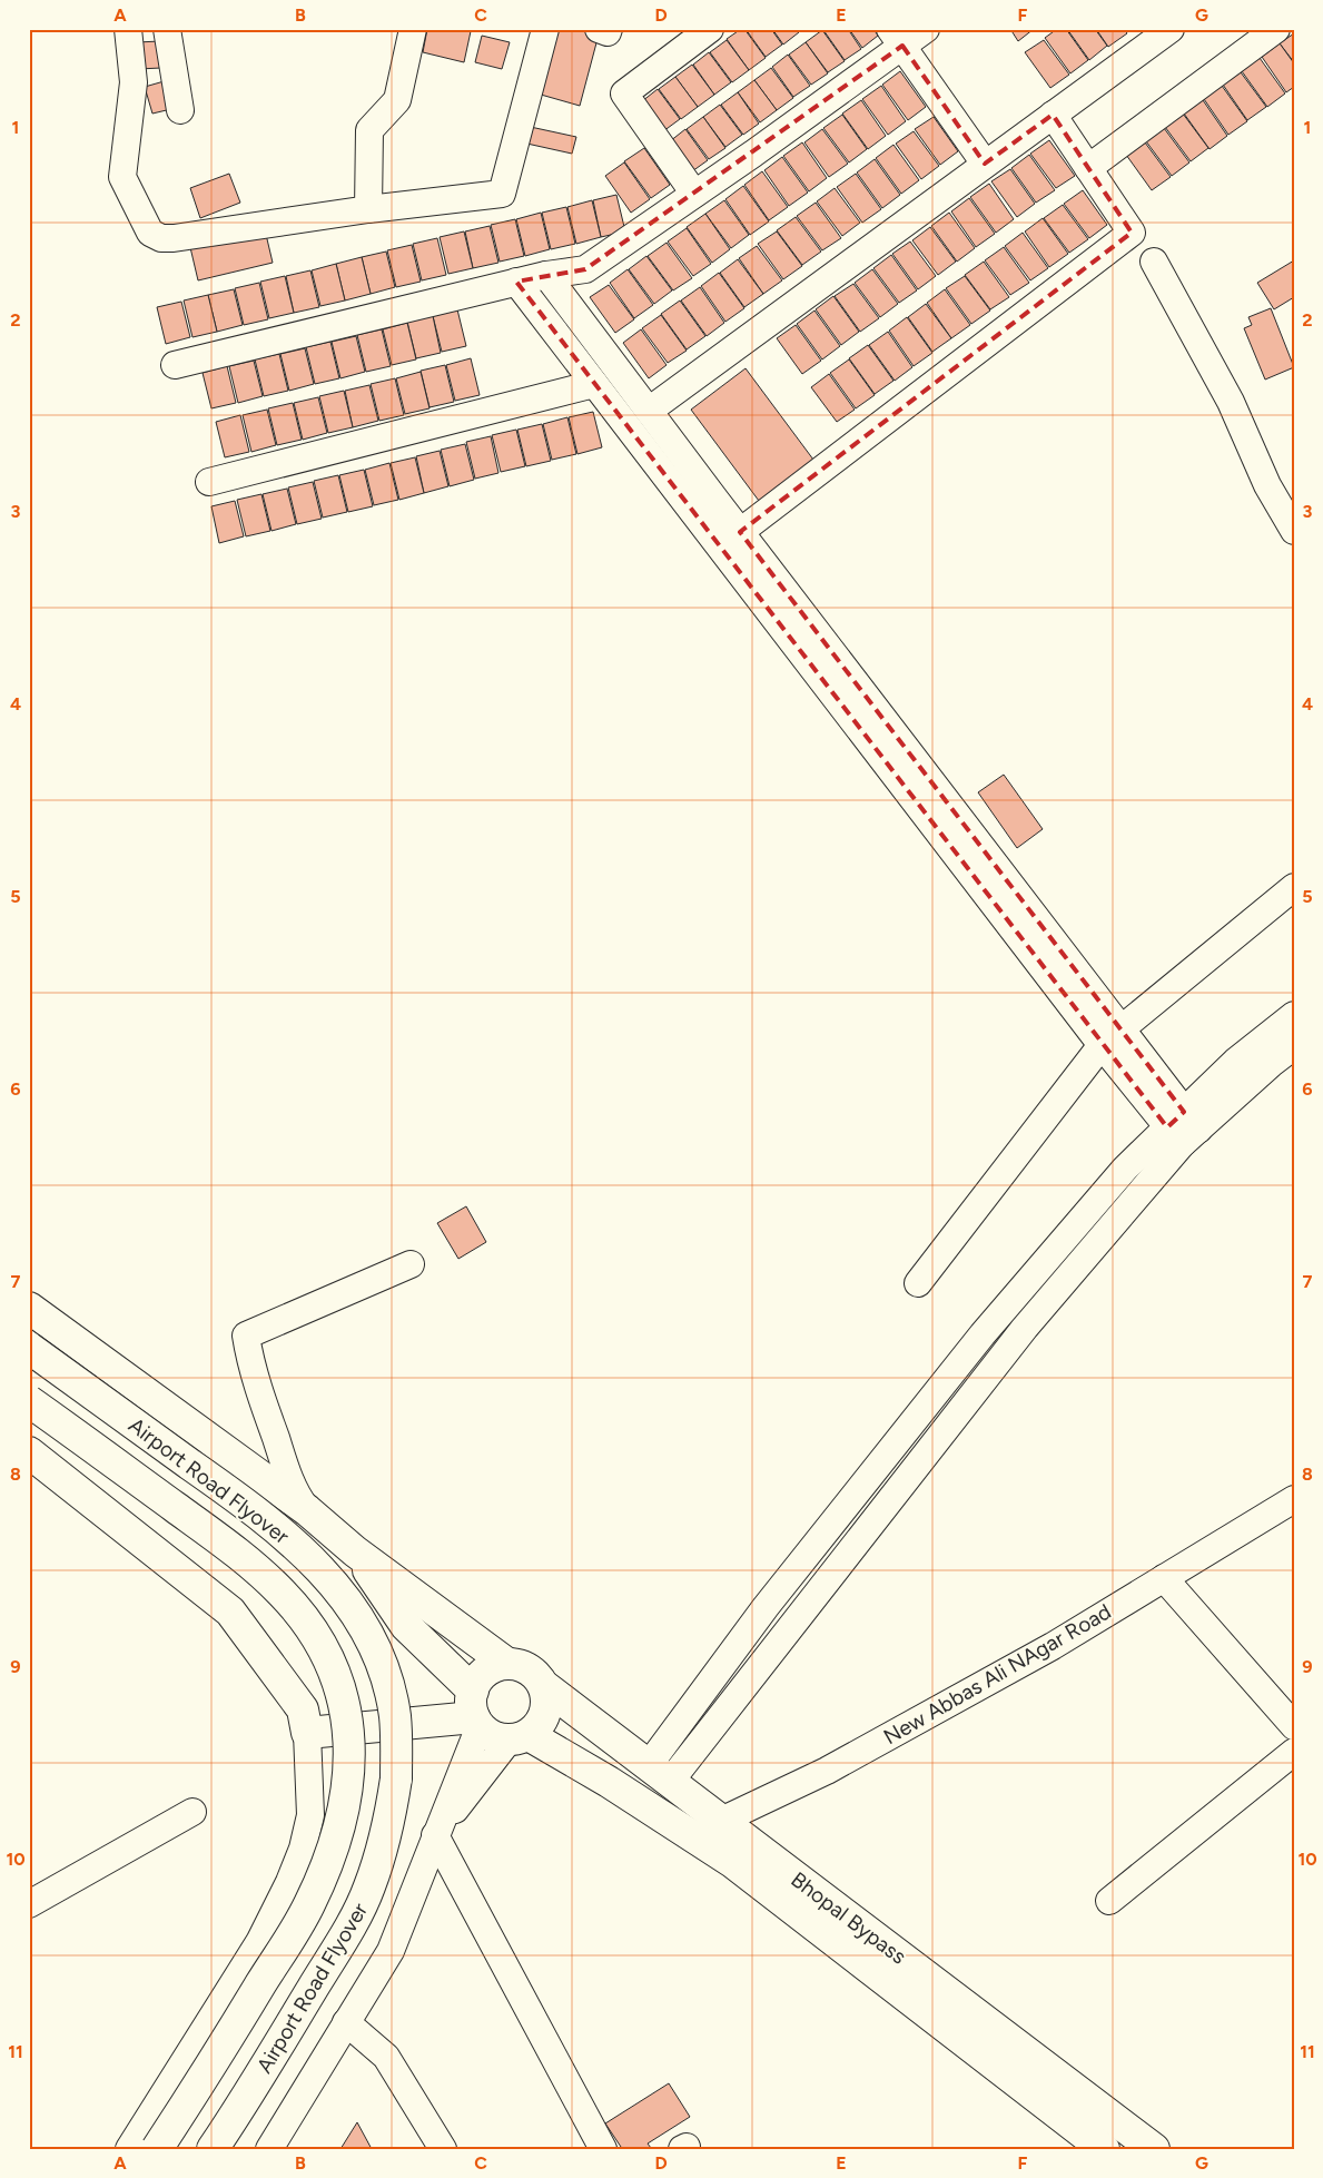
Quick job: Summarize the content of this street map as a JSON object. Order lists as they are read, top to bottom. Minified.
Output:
{"streets":{"main road":["Airport Road Flyover","Bhopal Bypass"],"street":["New Abbas Ali NAgar Road"]},"crossings":[["New Abbas Ali NAgar Road","Bhopal Bypass"]],"grid":{"columns":["A","B","C","D","E","F","G"],"rows":["1","2","3","4","5","6","7","8","9","10","11"]}}
